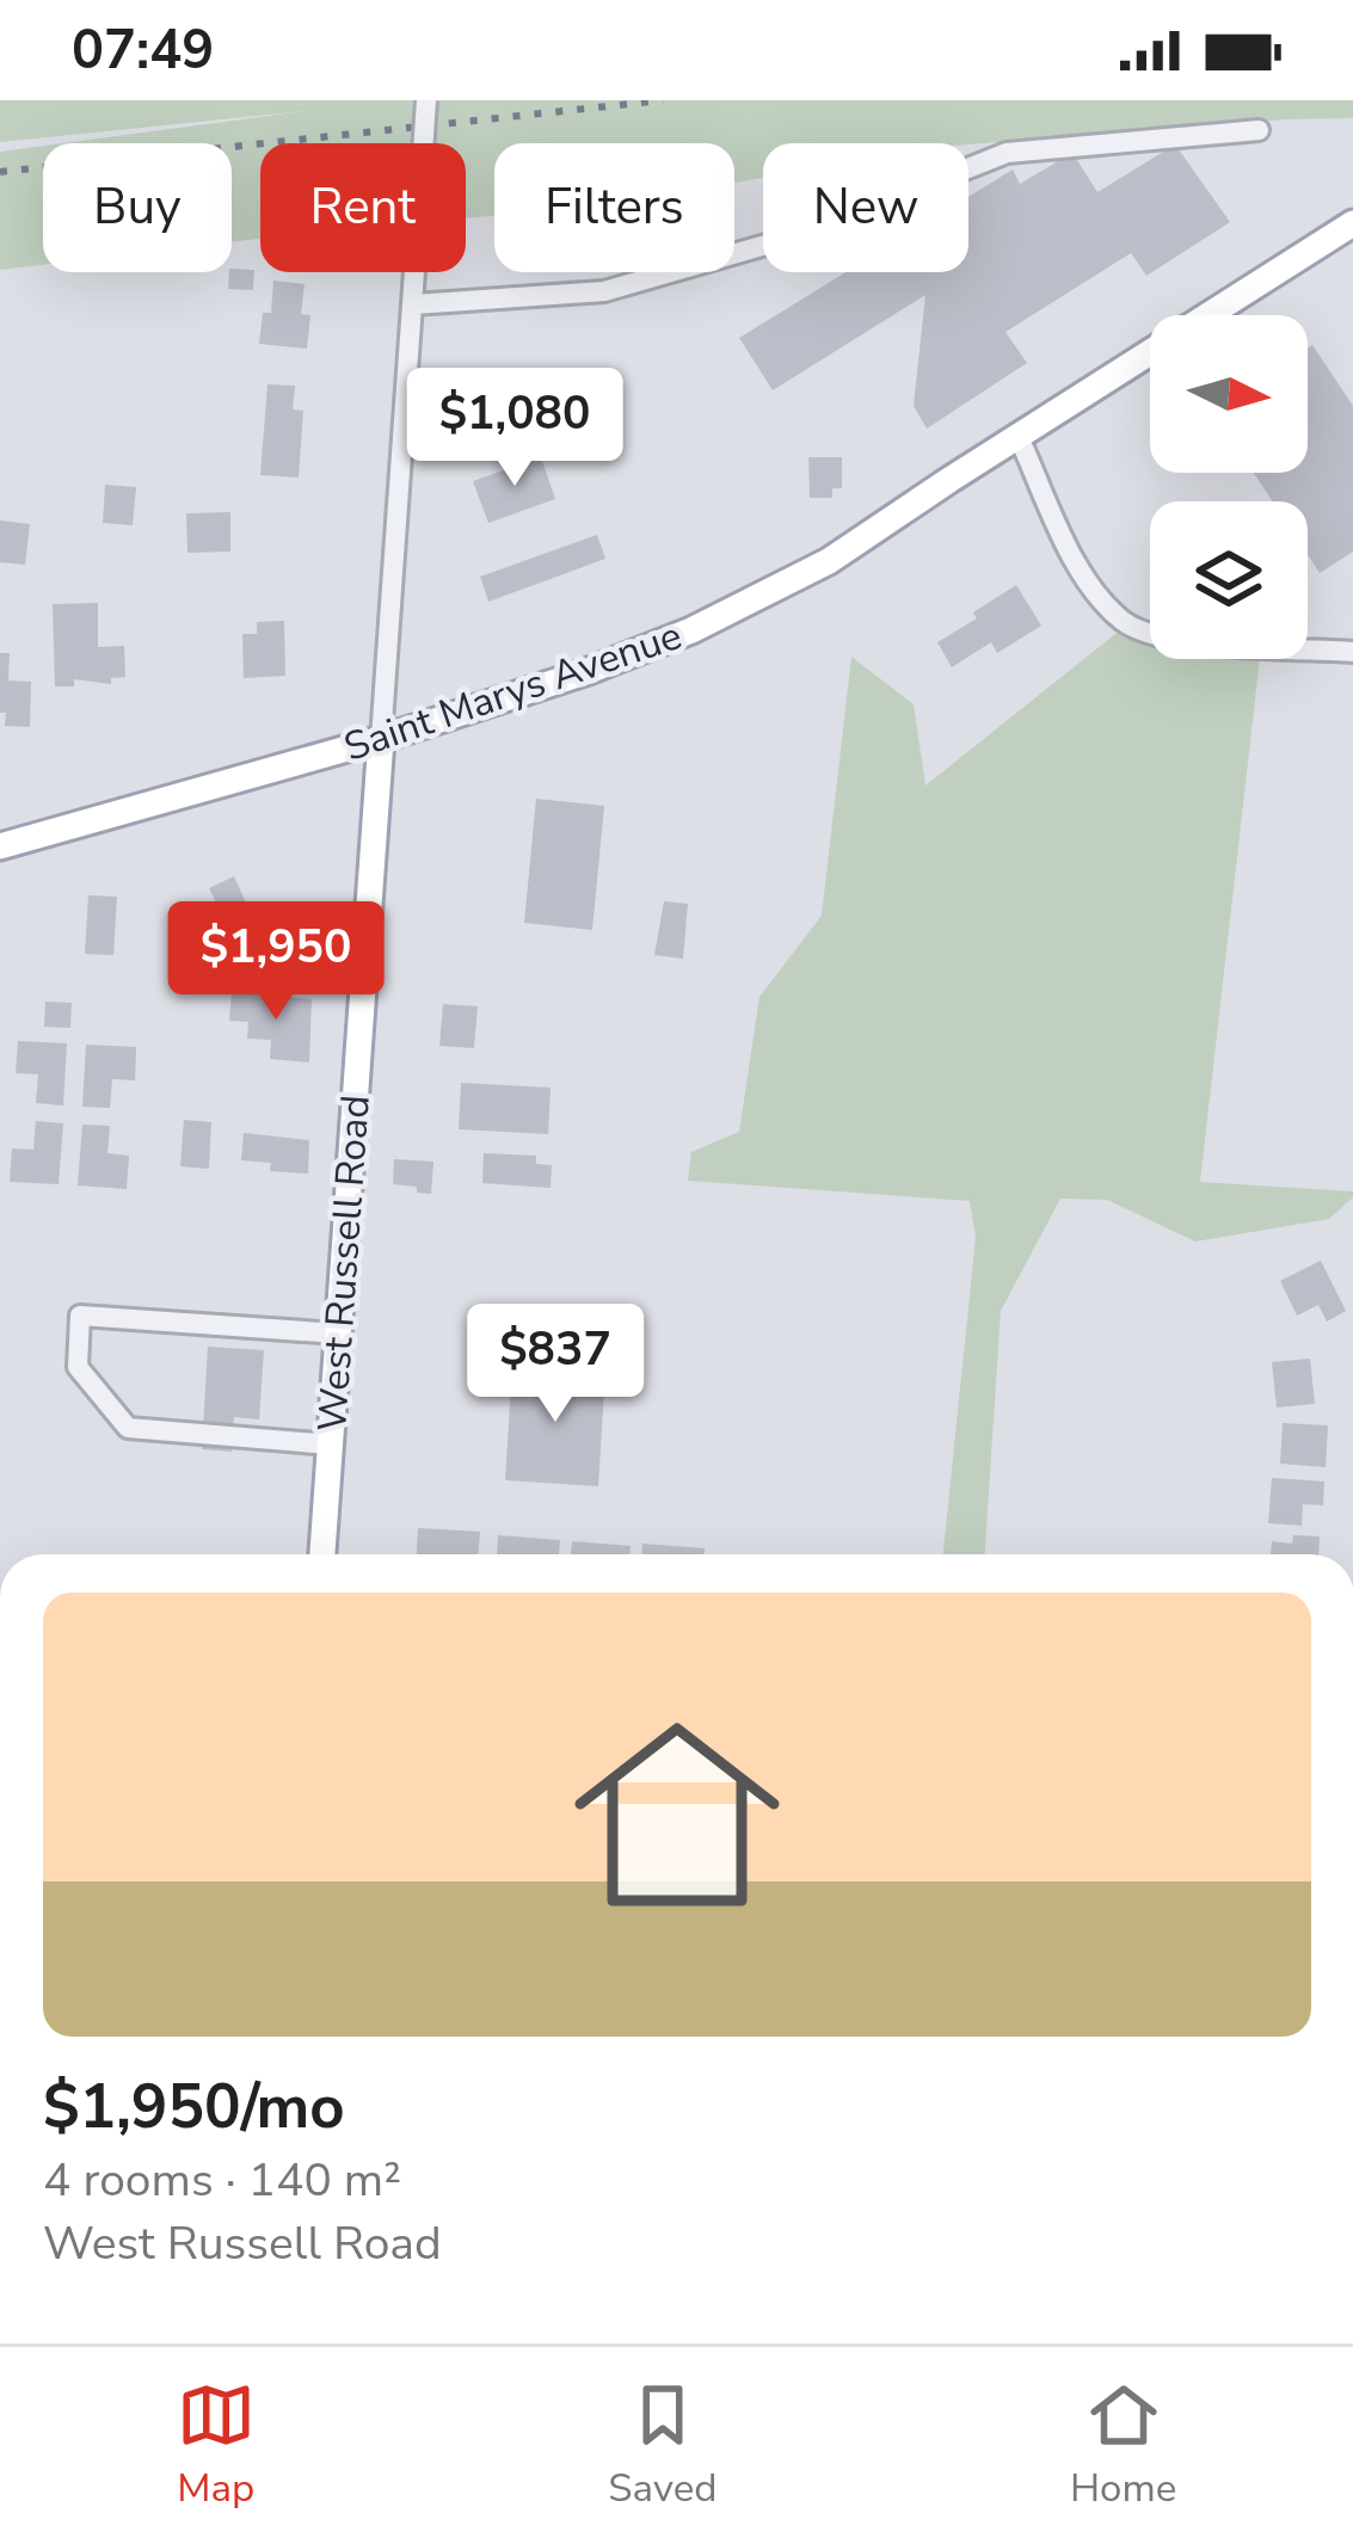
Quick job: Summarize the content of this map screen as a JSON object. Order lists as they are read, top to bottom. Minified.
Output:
{"streets":{"main road":["Saint Marys Avenue","West Russell Road"]},"crossings":[["Saint Marys Avenue","West Russell Road"]],"north":"right","page":{"status":"07:49","chip":["Buy","Rent","Filters","New"],"price":["$1,080","$1,950","$837"],"list":[{"name":"$1,950/mo","note":"4 rooms · 140 m² · West Russell Road"}],"tabs":["Map","Saved","Home"]}}
